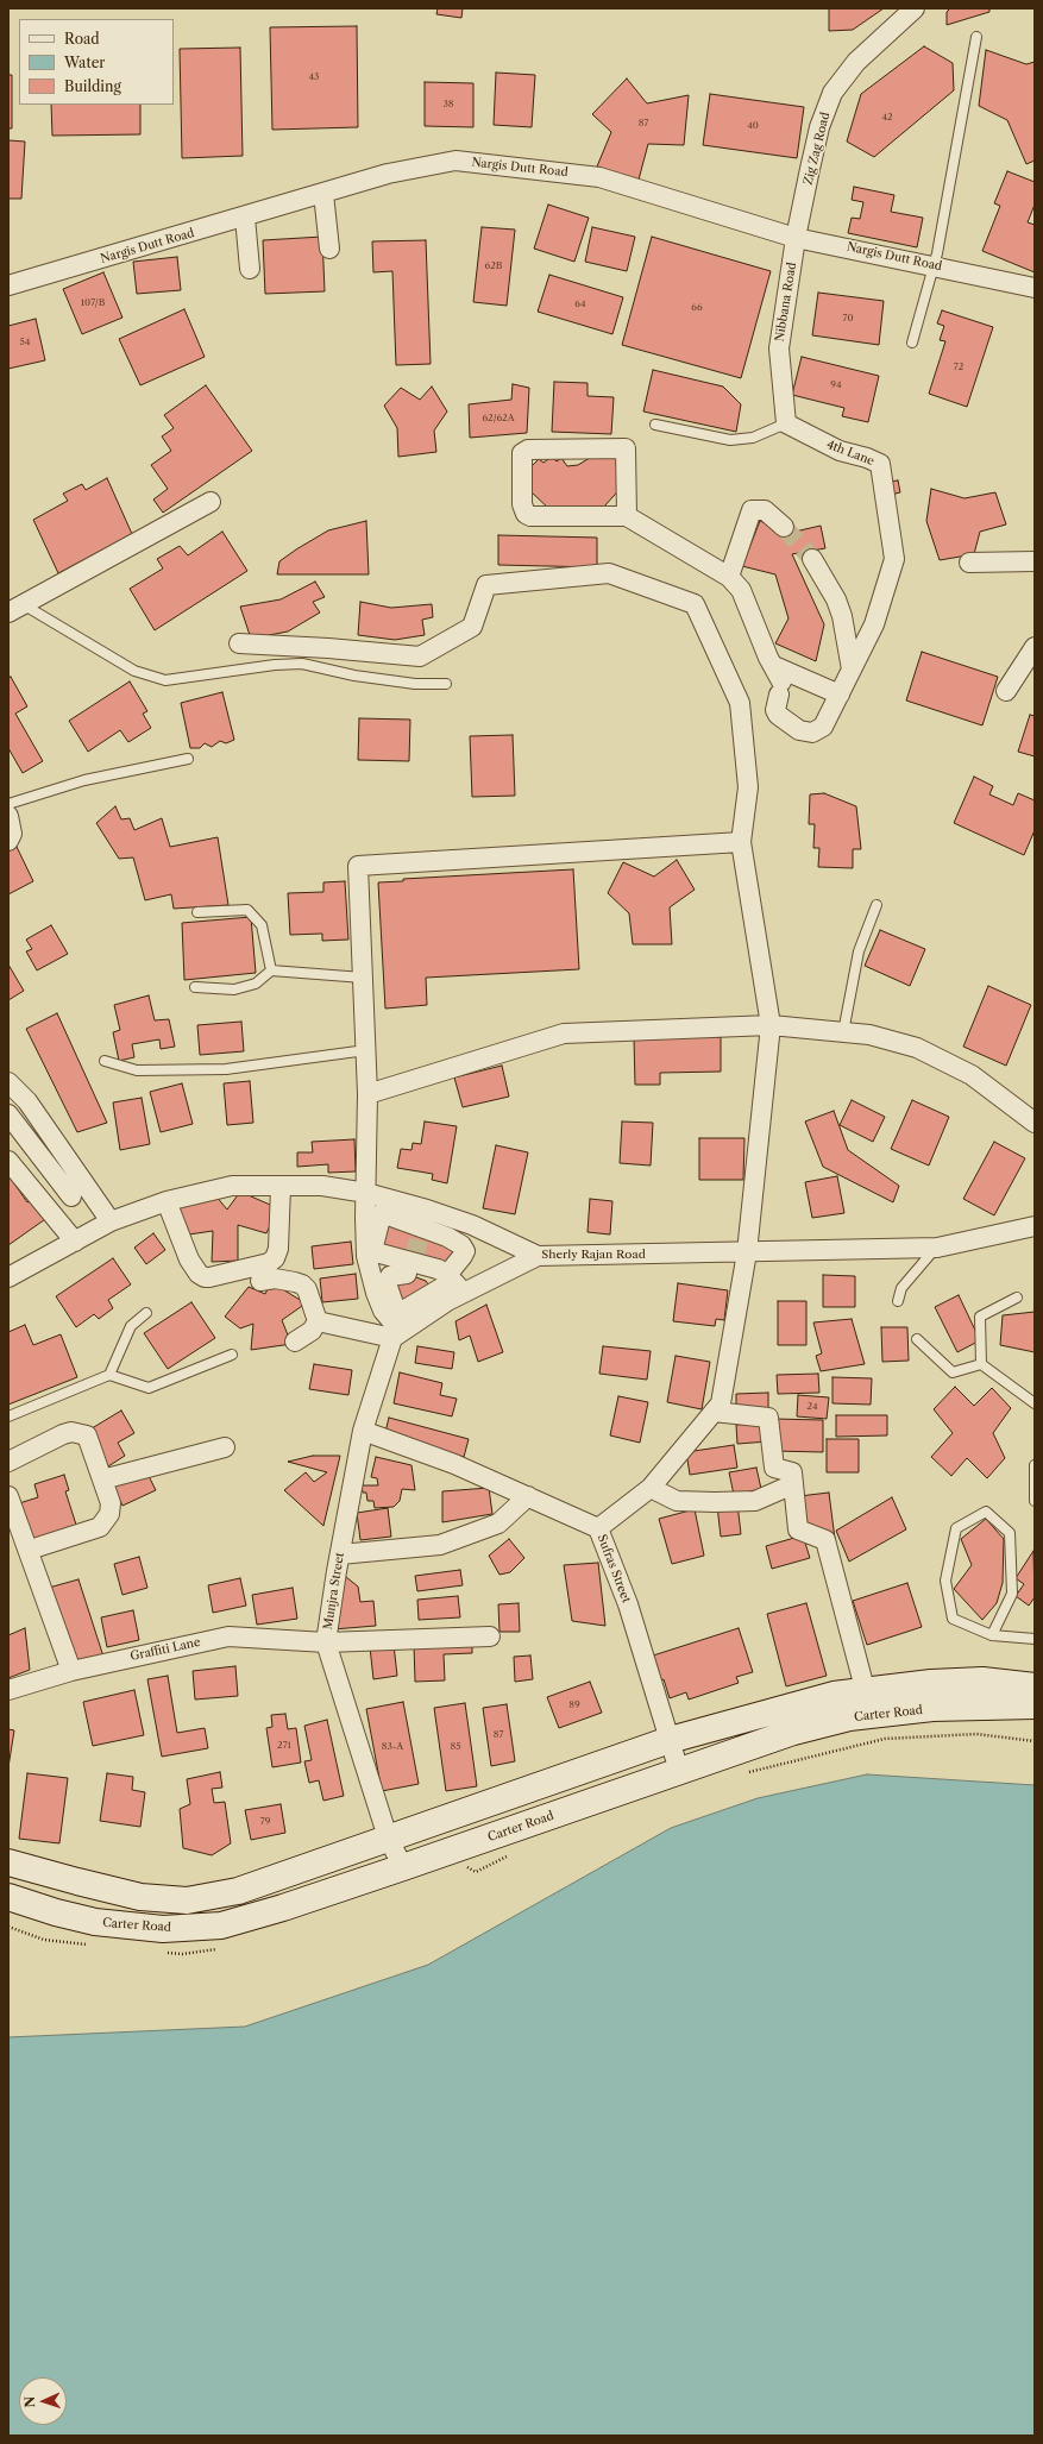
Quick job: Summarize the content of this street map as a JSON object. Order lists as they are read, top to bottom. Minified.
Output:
{"streets":{"main road":["Carter Road"],"street":["Zig Zag Road","Nargis Dutt Road","Nibbana Road","4th Lane","Sherly Rajan Road","Sufras Street","Munjra Street","Graffiti Lane"]},"crossings":[["Zig Zag Road","Nargis Dutt Road"],["Zig Zag Road","Nibbana Road"],["Nargis Dutt Road","Nibbana Road"],["Nibbana Road","4th Lane"],["Sufras Street","Munjra Street"],["Sufras Street","Carter Road"],["Munjra Street","Graffiti Lane"],["Munjra Street","Carter Road"]],"house_numbers":["43","38","42","87","40","62B","107/B","64","66","70","54","72","94","62/62A","24","89","87","271","83-A","85","79"],"legend":["Road","Water","Building"],"north":"left"}
